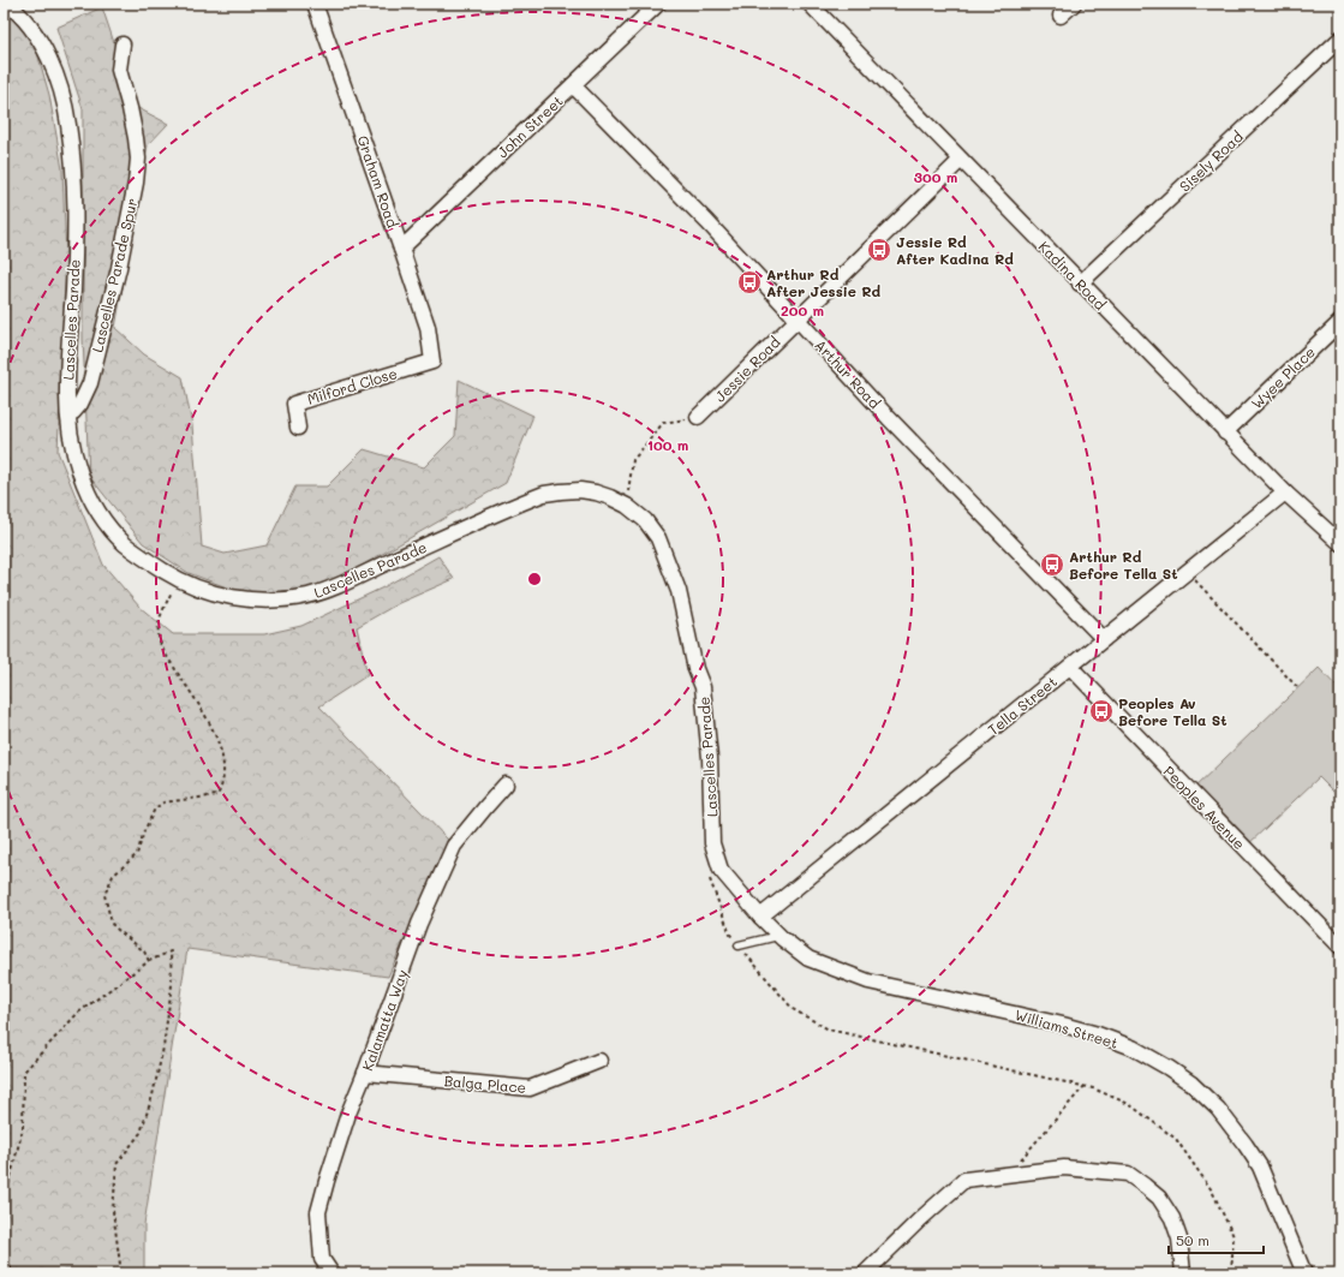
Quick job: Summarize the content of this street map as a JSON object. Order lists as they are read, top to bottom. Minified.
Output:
{"streets":{"street":["John Street","Sisely Road","Graham Road","Lascelles Parade Spur","Kadina Road","Lascelles Parade","Jessie Road","Arthur Road","Wyee Place","Milford Close","Tella Street","Peoples Avenue","Kalamatta Way","Williams Street","Balga Place"]},"crossings":[["John Street","Graham Road"],["John Street","Arthur Road"],["Sisely Road","Kadina Road"],["Graham Road","Milford Close"],["Lascelles Parade Spur","Lascelles Parade"],["Kadina Road","Jessie Road"],["Kadina Road","Wyee Place"],["Kadina Road","Tella Street"],["Lascelles Parade","Tella Street"],["Lascelles Parade","Williams Street"],["Jessie Road","Arthur Road"],["Arthur Road","Tella Street"],["Tella Street","Peoples Avenue"],["Tella Street","Williams Street"],["Kalamatta Way","Balga Place"]],"places":{"bus stop":["Jessie Rd After Kadina Rd","Arthur Rd After Jessie Rd","Arthur Rd Before Tella St","Peoples Av Before Tella St"]},"scale_bar":"50 m","rings":["300 m","200 m","100 m"]}
